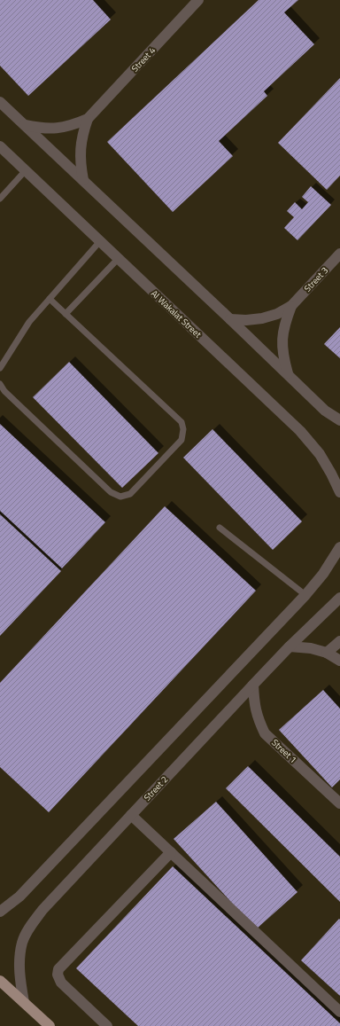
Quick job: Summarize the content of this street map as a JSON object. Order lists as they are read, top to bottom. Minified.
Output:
{"streets":{"street":["Street 4","Street 3","Al Wakalat Street","Street 1","Street 2"]},"crossings":[["Street 1","Street 2"]]}
